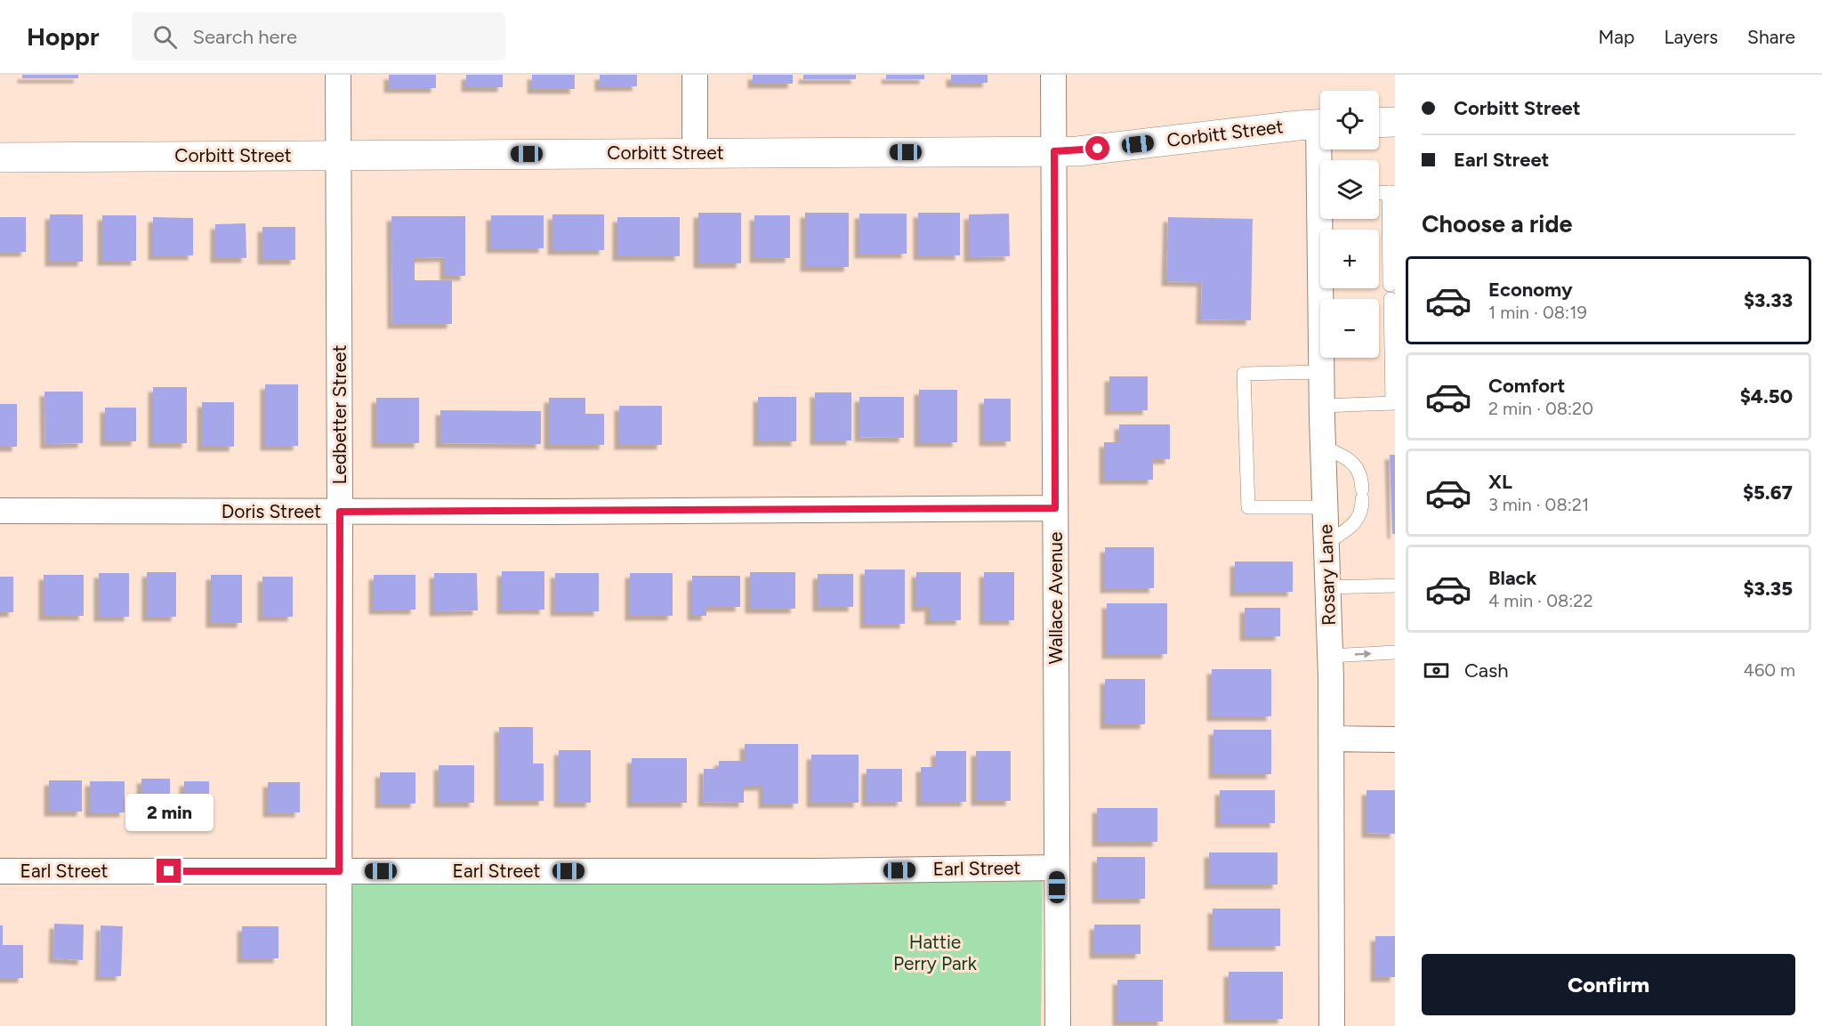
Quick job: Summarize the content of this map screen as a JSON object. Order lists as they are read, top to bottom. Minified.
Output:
{"streets":{"street":["Corbitt Street","Ledbetter Street","Doris Street","Rosary Lane","Wallace Avenue","Earl Street"]},"crossings":[["Corbitt Street","Ledbetter Street"],["Corbitt Street","Wallace Avenue"],["Ledbetter Street","Doris Street"],["Ledbetter Street","Earl Street"],["Doris Street","Wallace Avenue"],["Wallace Avenue","Earl Street"]],"parks":["Hattie Perry Park"],"page":{"header":"Hoppr","search":"Search here","nav":["Map","Layers","Share"],"banner":["Corbitt Street","Earl Street"],"map_buttons":["+","−"],"heading":"Choose a ride","list":[{"name":"Economy","note":"1 min · 08:19","value":"$3.33"},{"name":"Comfort","note":"2 min · 08:20","value":"$4.50"},{"name":"XL","note":"3 min · 08:21","value":"$5.67"},{"name":"Black","note":"4 min · 08:22","value":"$3.35"}],"pay":["Cash","460 m"],"bubble":"2 min","buttons":"Confirm"}}
